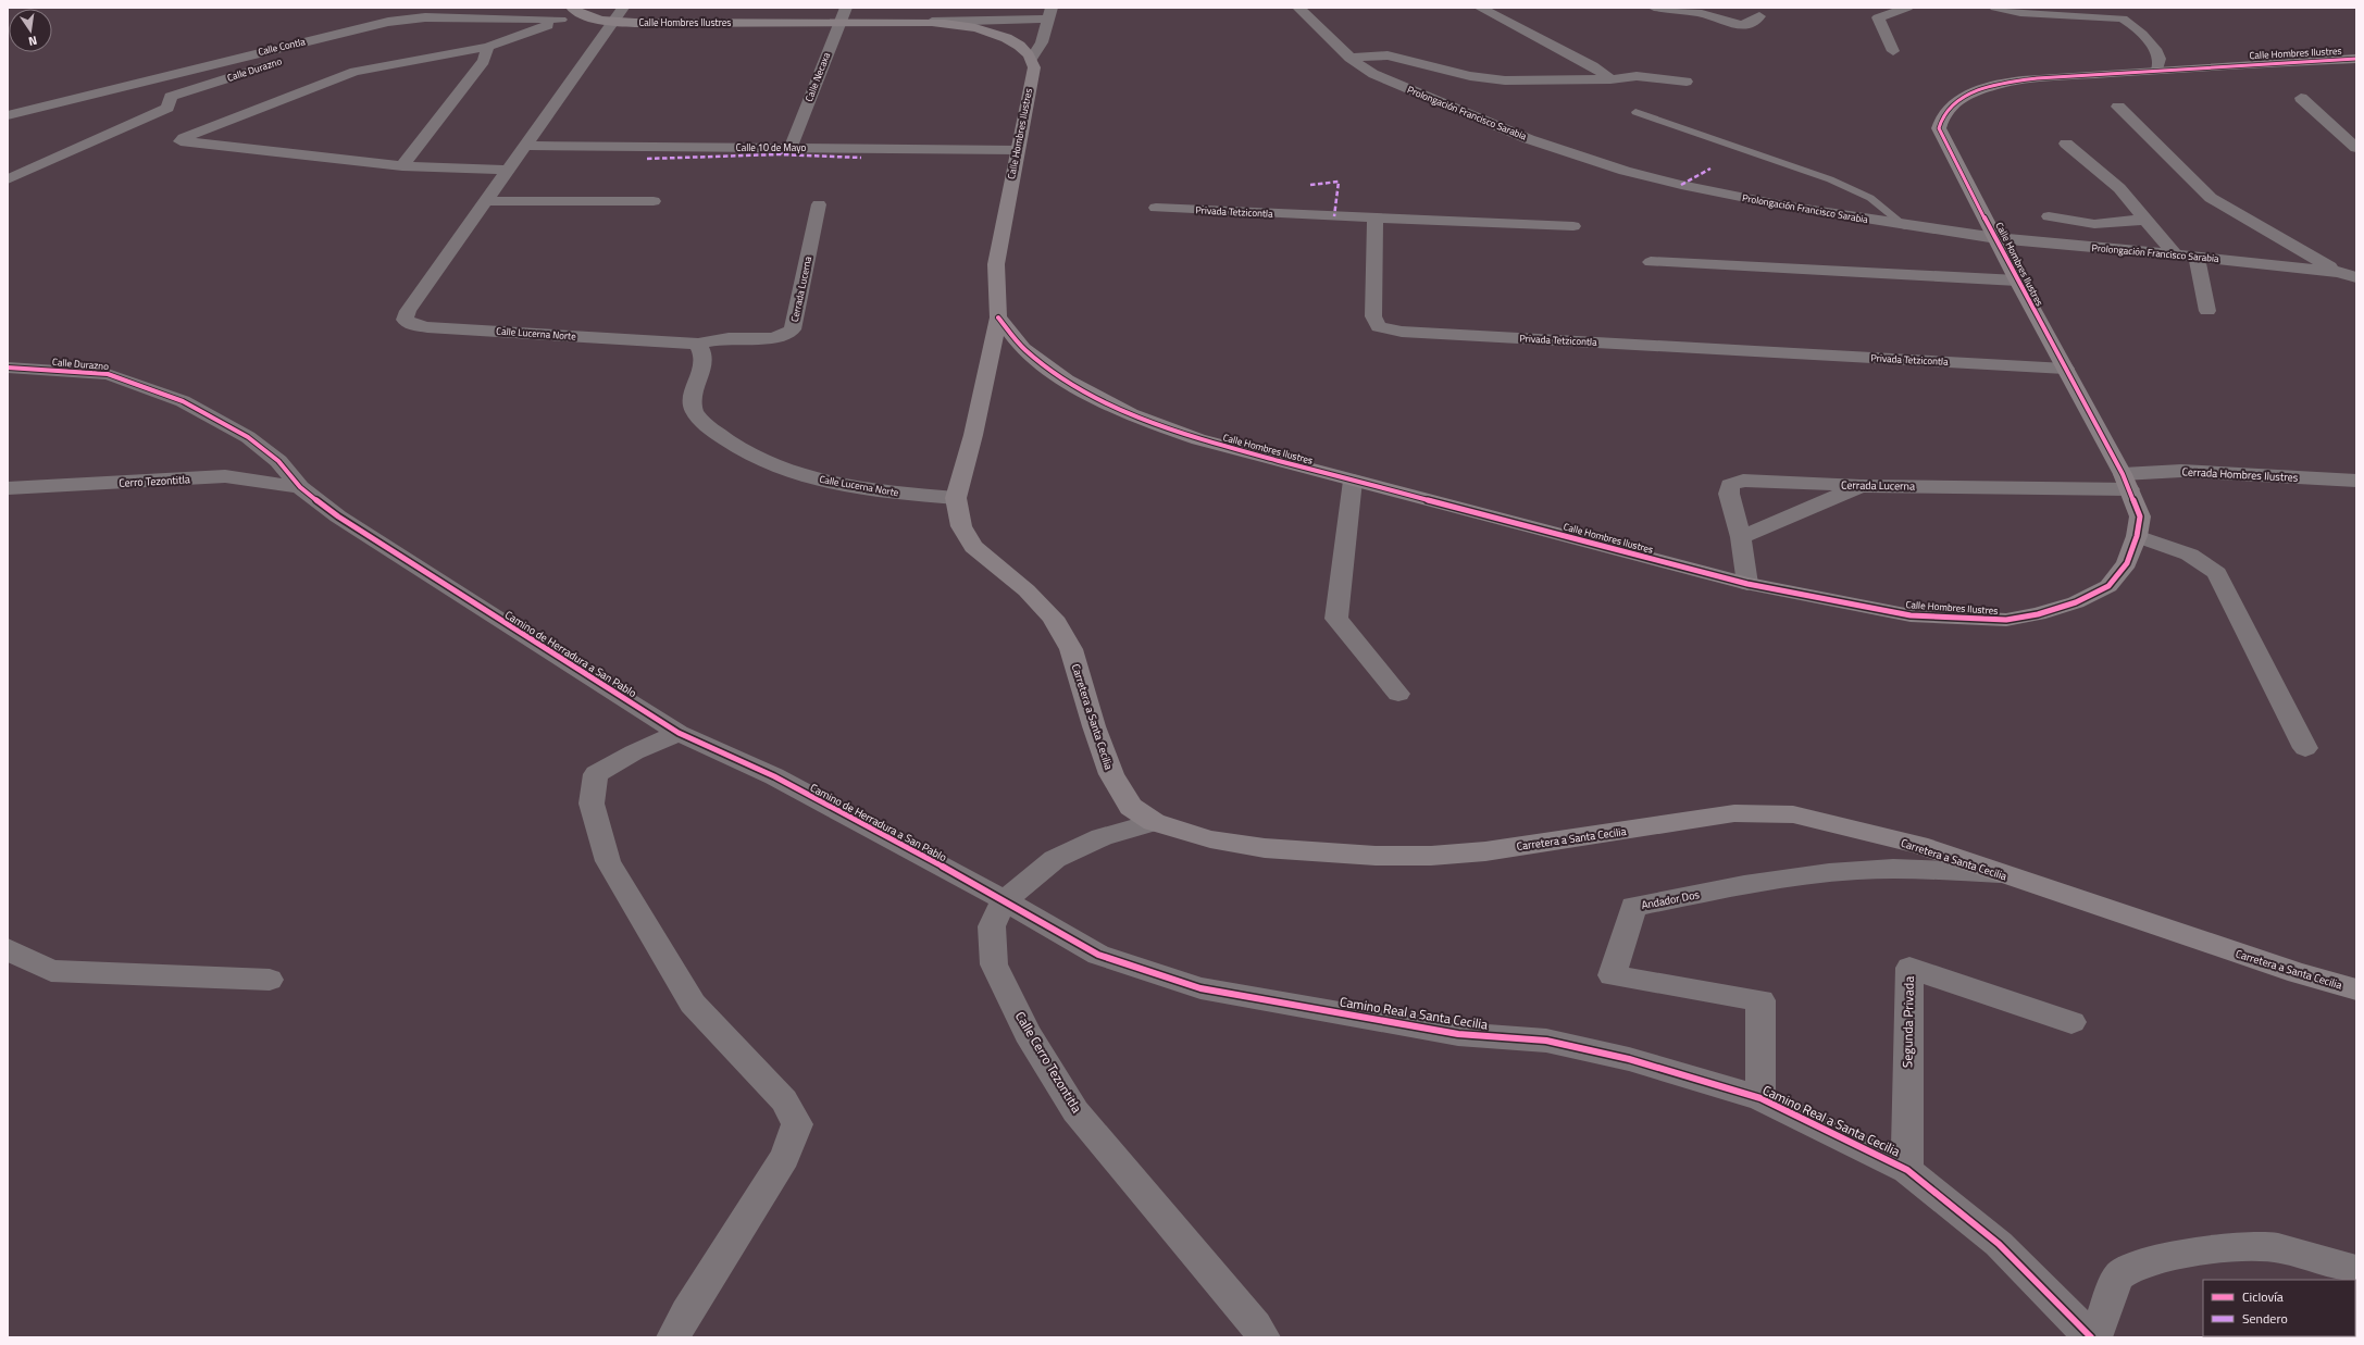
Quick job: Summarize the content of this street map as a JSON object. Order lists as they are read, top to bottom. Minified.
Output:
{"streets":{"main road":["Calle Hombres Ilustres","Carretera a Santa Cecilia"],"street":["Calle Contla","Calle Durazno","Calle Necaxa","Prolongación Francisco Sarabia","Calle 10 de Mayo","Privada Tetzicontla","Cerrada Lucerna","Calle Lucerna Norte","Cerrada Hombres Ilustres","Cerro Tezontitla","Camino de Herradura a San Pablo","Andador Dos","Camino Real a Santa Cecilia","Segunda Privada","Calle Cerro Tezontitla"]},"crossings":[["Calle Hombres Ilustres","Calle Necaxa"],["Calle Hombres Ilustres","Prolongación Francisco Sarabia"],["Calle Hombres Ilustres","Calle 10 de Mayo"],["Calle Hombres Ilustres","Privada Tetzicontla"],["Calle Hombres Ilustres","Cerrada Lucerna"],["Calle Hombres Ilustres","Calle Lucerna Norte"],["Calle Hombres Ilustres","Cerrada Hombres Ilustres"],["Calle Hombres Ilustres","Carretera a Santa Cecilia"],["Calle Contla","Calle Durazno"],["Calle Durazno","Camino de Herradura a San Pablo"],["Calle Necaxa","Calle 10 de Mayo"],["Calle 10 de Mayo","Calle Lucerna Norte"],["Cerrada Lucerna","Calle Lucerna Norte"],["Cerrada Lucerna","Cerrada Hombres Ilustres"],["Calle Lucerna Norte","Carretera a Santa Cecilia"],["Cerro Tezontitla","Camino de Herradura a San Pablo"],["Camino de Herradura a San Pablo","Camino Real a Santa Cecilia"],["Camino de Herradura a San Pablo","Calle Cerro Tezontitla"],["Carretera a Santa Cecilia","Andador Dos"],["Carretera a Santa Cecilia","Calle Cerro Tezontitla"],["Andador Dos","Camino Real a Santa Cecilia"],["Camino Real a Santa Cecilia","Segunda Privada"],["Camino Real a Santa Cecilia","Calle Cerro Tezontitla"]],"legend":["Ciclovía","Sendero"],"north":"bottom"}
